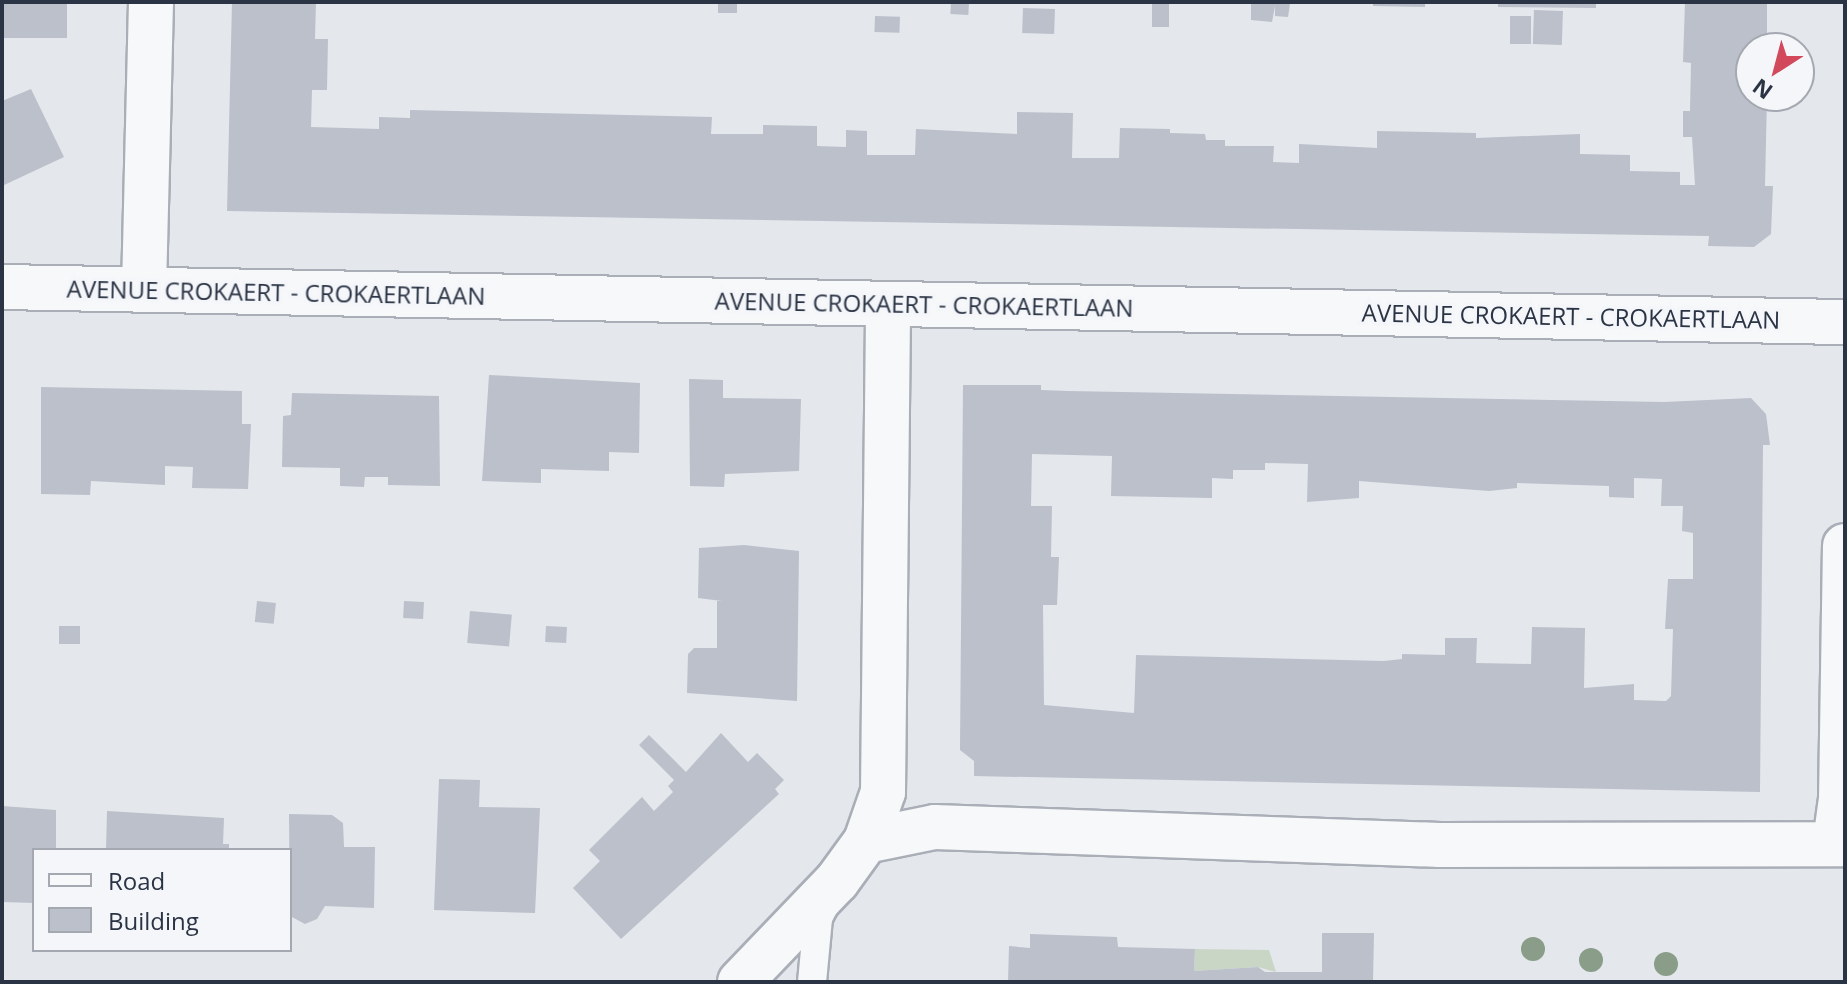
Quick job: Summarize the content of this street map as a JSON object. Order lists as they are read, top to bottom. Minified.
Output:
{"streets":{"street":["AVENUE CROKAERT - CROKAERTLAAN"]},"legend":["Road","Building"],"north":"bottom left"}
